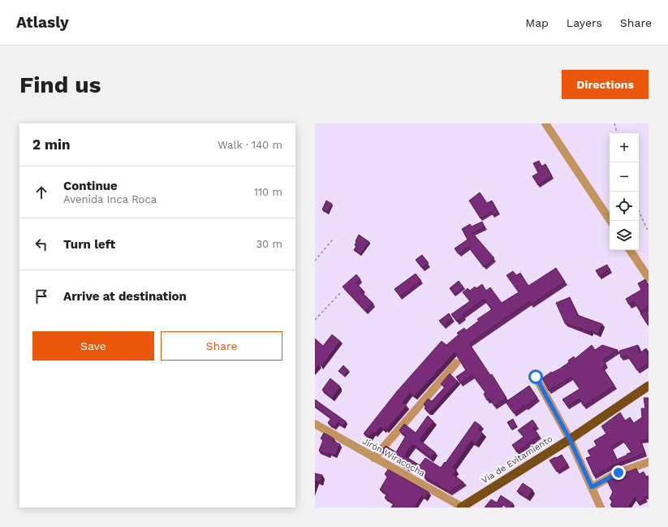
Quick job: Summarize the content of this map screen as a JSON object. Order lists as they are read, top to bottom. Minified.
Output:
{"streets":{"highway":["Vía de Evitamiento"],"street":["Jirón Wiracocha"]},"crossings":[["Jirón Wiracocha","Vía de Evitamiento"]],"page":{"header":"Atlasly","nav":["Map","Layers","Share"],"buttons":["Directions",["Save","Share"]],"title":"Find us","heading":["2 min","Walk · 140 m"],"map_buttons":["+","−"],"list":[["Continue","Avenida Inca Roca","110 m"],["Turn left","30 m"],"Arrive at destination"]}}
